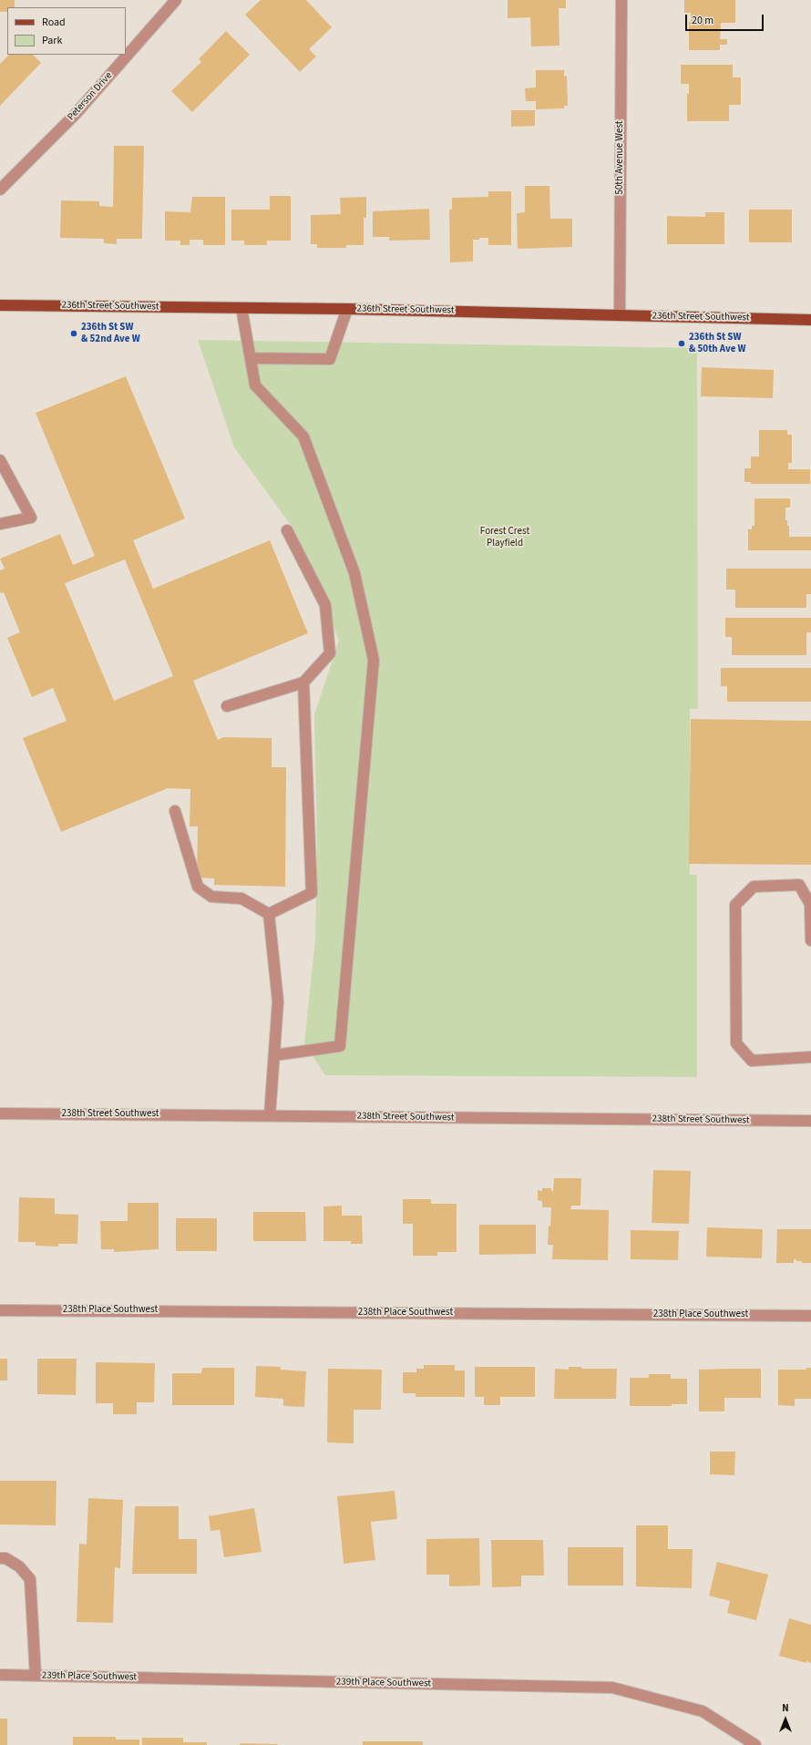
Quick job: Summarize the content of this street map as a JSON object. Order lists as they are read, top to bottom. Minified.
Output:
{"streets":{"main road":["236th Street Southwest"],"street":["Peterson Drive","50th Avenue West","238th Street Southwest","238th Place Southwest","239th Place Southwest"]},"crossings":[["50th Avenue West","236th Street Southwest"]],"parks":["Forest Crest Playfield"],"places":["236th St SW & 52nd Ave W","236th St SW & 50th Ave W"],"legend":["Road","Park"],"scale_bar":"20 m","north":"top"}
